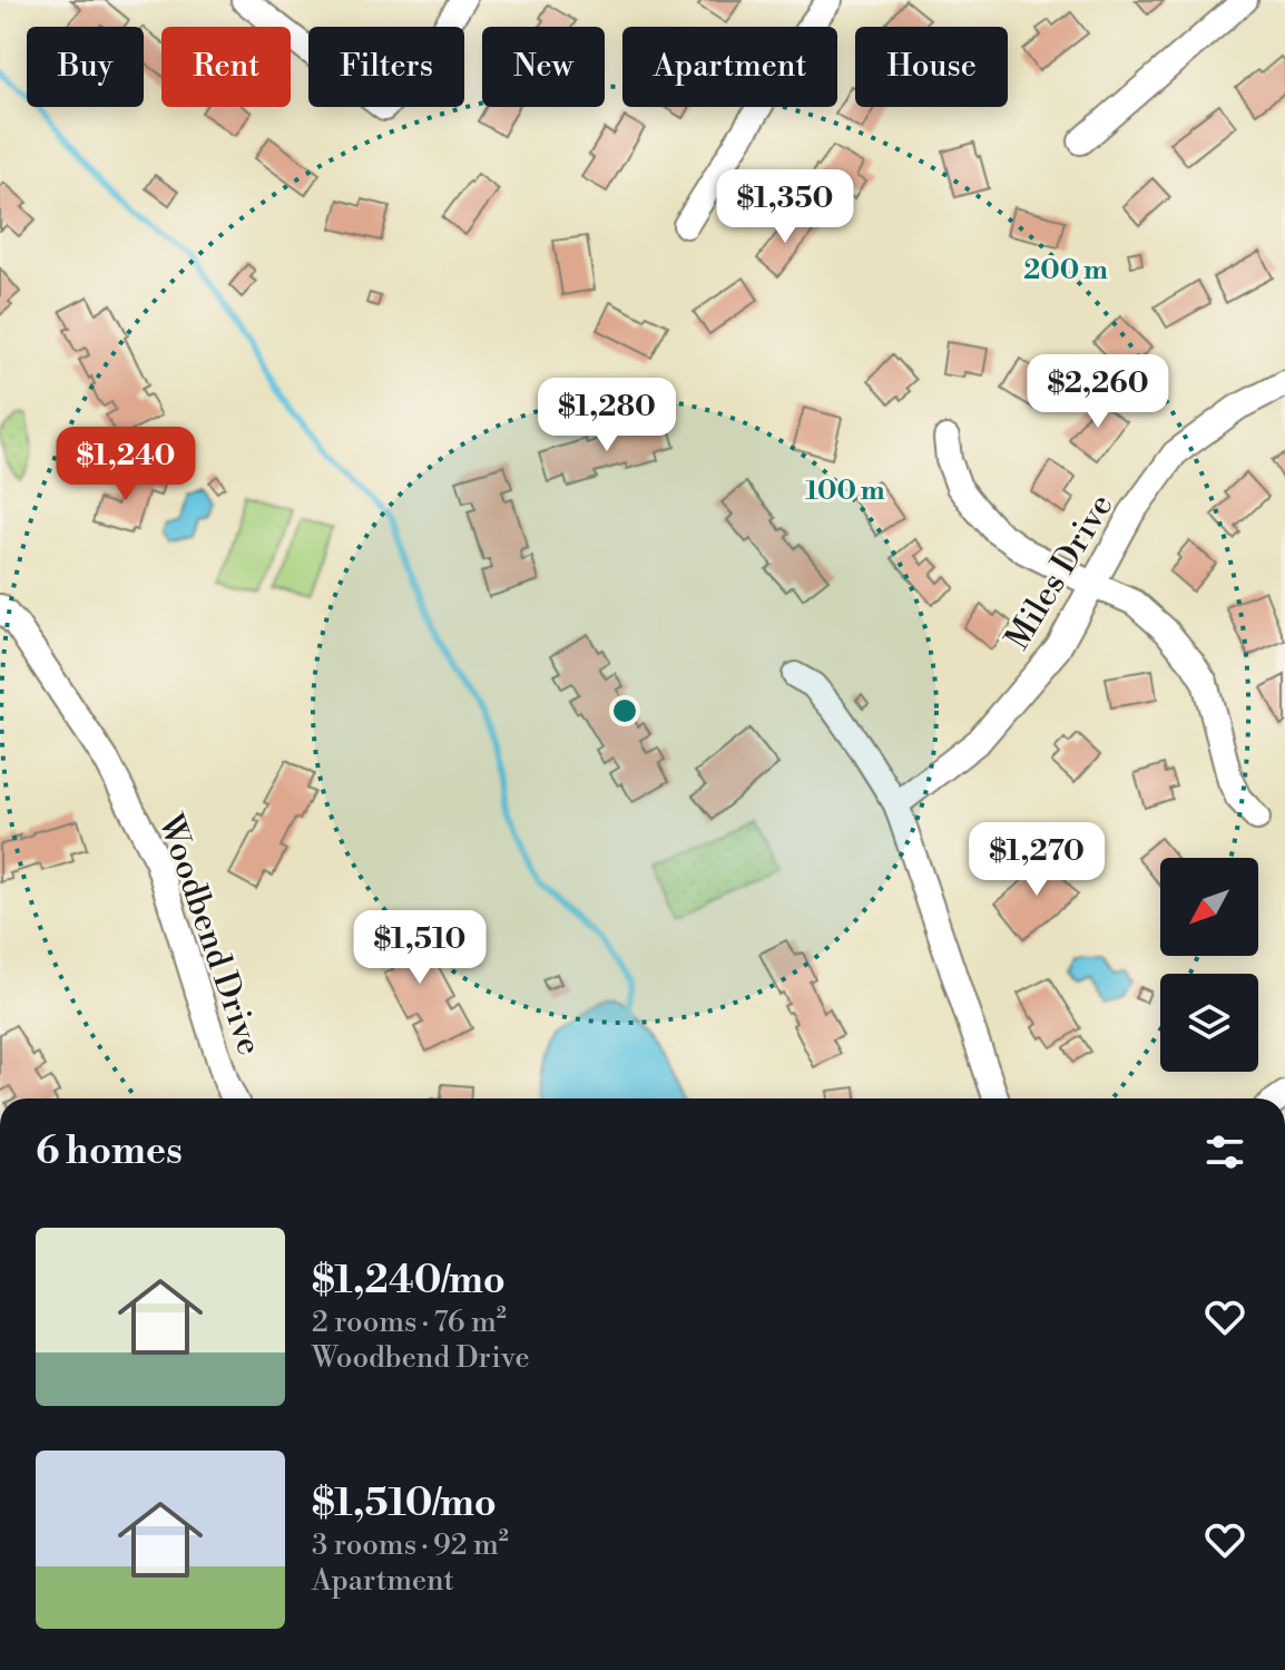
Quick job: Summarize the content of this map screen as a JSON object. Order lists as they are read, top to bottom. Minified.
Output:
{"streets":{"street":["Miles Drive","Woodbend Drive"]},"north":"bottom left","page":{"chip":["Buy","Rent","Filters","New","Apartment","House"],"price":["$1,350","$2,260","$1,280","$1,240","$1,270","$1,510"],"heading":"6 homes","list":[{"name":"$1,240/mo","note":"2 rooms · 76 m² · Woodbend Drive"},{"name":"$1,510/mo","note":"3 rooms · 92 m² · Apartment"}]},"rings":["200 m","100 m"]}
